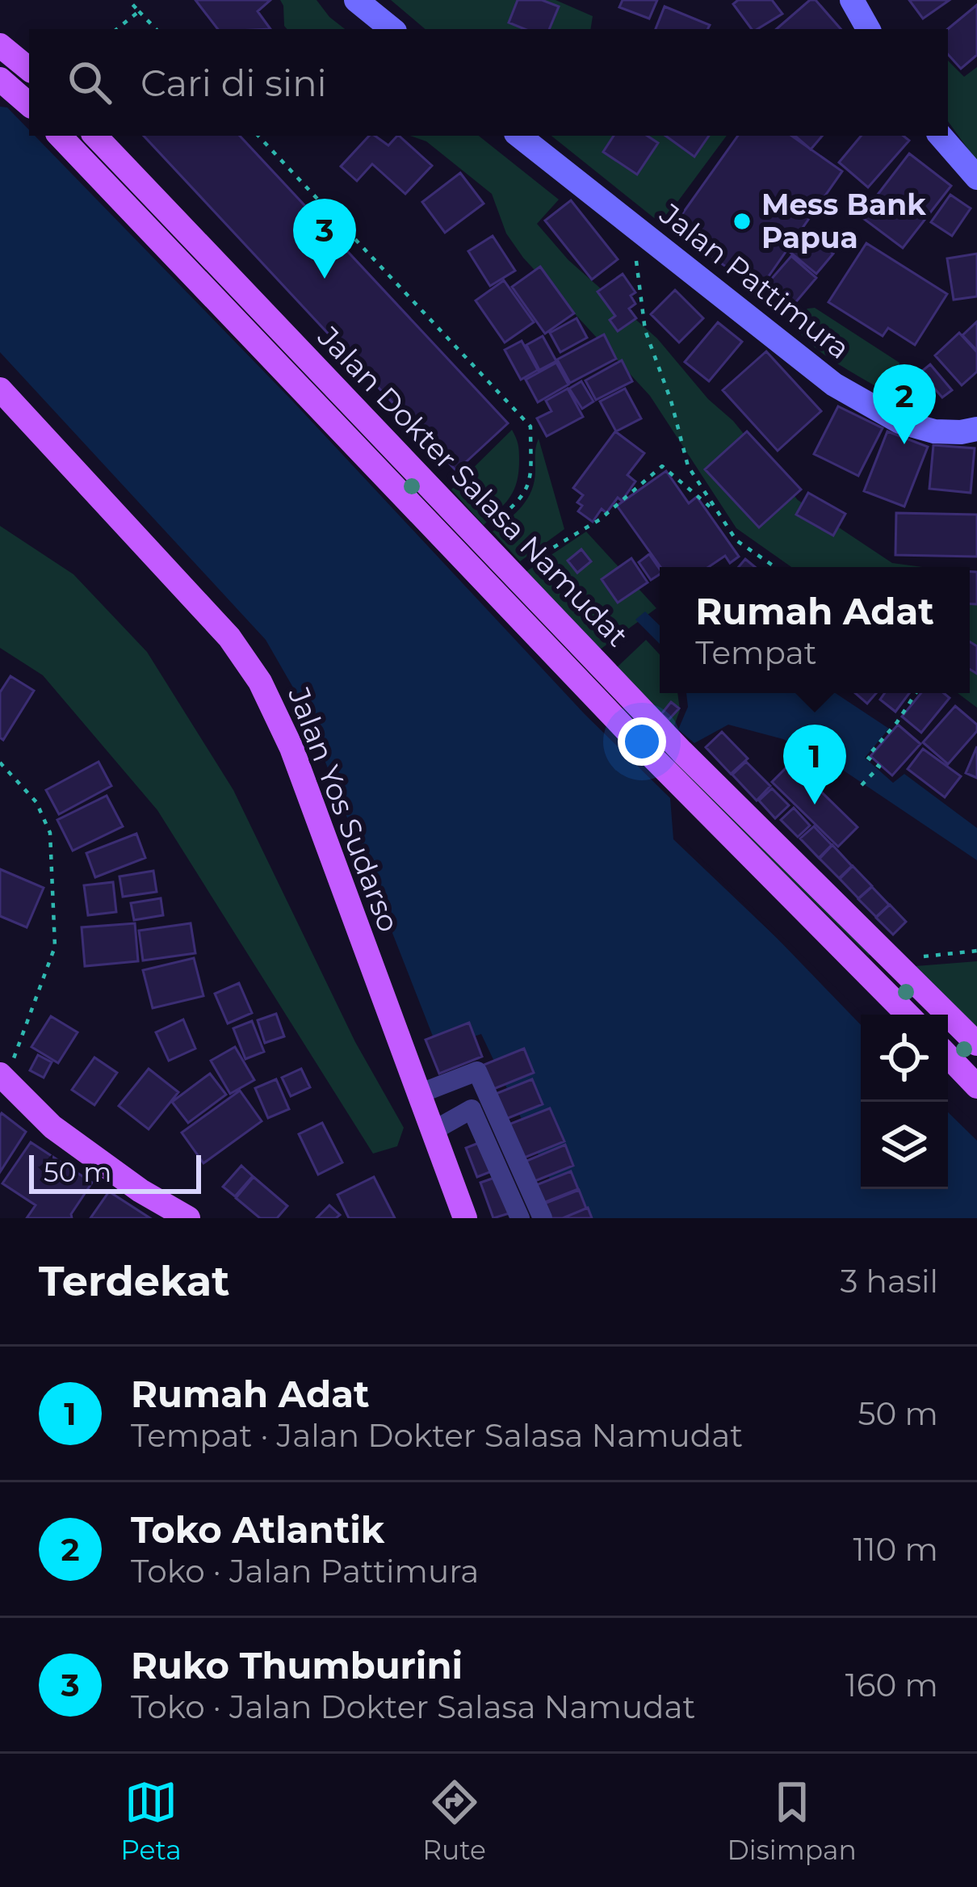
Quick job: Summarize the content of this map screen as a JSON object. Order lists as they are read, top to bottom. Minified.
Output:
{"streets":{"main road":["Jalan Pattimura","Jalan Dokter Salasa Namudat","Jalan Yos Sudarso"]},"places":["Mess Bank Papua"],"scale_bar":"50 m","page":{"search":"Cari di sini","pins":["3","2","1"],"popup":["Rumah Adat","Tempat"],"scale":"50 m","heading":["Terdekat","3 hasil"],"list":[{"mark":"1","name":"Rumah Adat","note":"Tempat · Jalan Dokter Salasa Namudat","value":"50 m"},{"mark":"2","name":"Toko Atlantik","note":"Toko · Jalan Pattimura","value":"110 m"},{"mark":"3","name":"Ruko Thumburini","note":"Toko · Jalan Dokter Salasa Namudat","value":"160 m"}],"nav":["Peta","Rute","Disimpan"]}}
